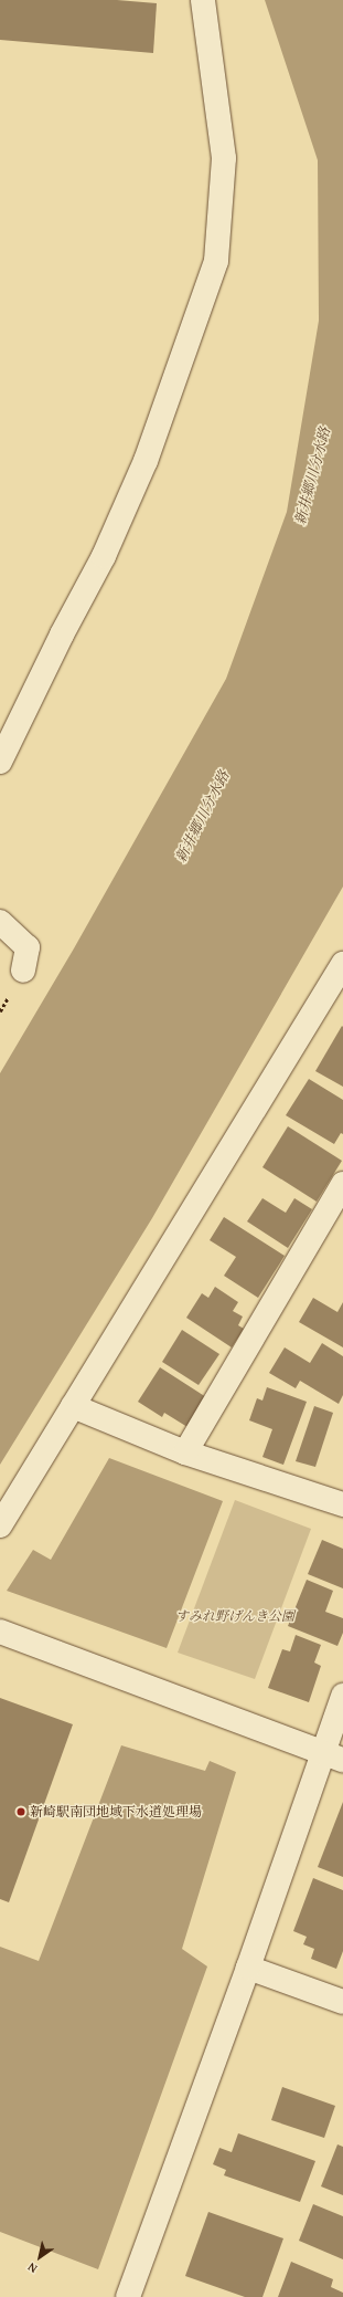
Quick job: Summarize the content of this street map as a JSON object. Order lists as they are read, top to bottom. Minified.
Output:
{"water":["新井郷川分水路"],"parks":["すみれ野げんき公園"],"places":["新崎駅南団地域下水道処理場"],"north":"bottom left"}
